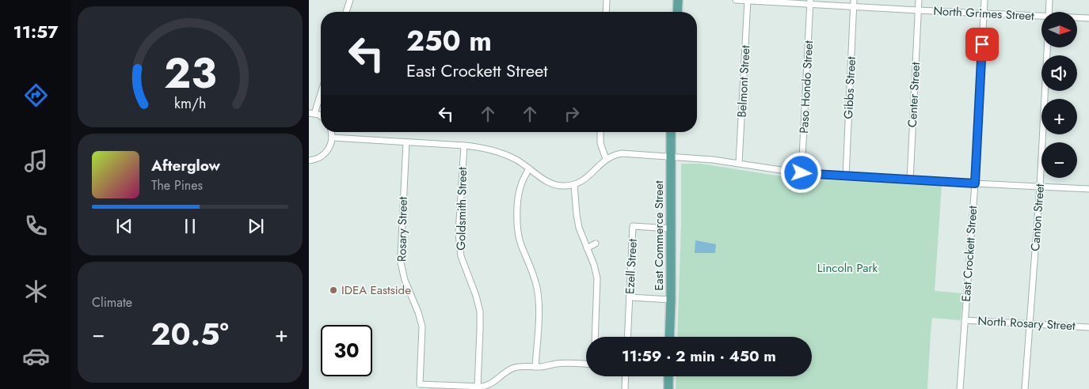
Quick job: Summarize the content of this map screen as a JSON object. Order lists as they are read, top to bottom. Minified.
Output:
{"streets":{"main road":["East Commerce Street"],"street":["North Grimes Street","Belmont Street","Paso Hondo Street","Gibbs Street","Center Street","Goldsmith Street","Canton Street","Rosary Street","East Crockett Street","Ezell Street","North Rosary Street"]},"crossings":[["North Grimes Street","Belmont Street"],["North Grimes Street","Paso Hondo Street"],["North Grimes Street","Gibbs Street"],["North Grimes Street","Center Street"],["North Grimes Street","East Crockett Street"],["Goldsmith Street","Rosary Street"],["Canton Street","North Rosary Street"],["East Commerce Street","Ezell Street"],["East Crockett Street","North Rosary Street"]],"parks":["Lincoln Park"],"places":["IDEA Eastside"],"north":"right","page":{"tabs":"11:57","map_buttons":["+","−"],"turn":["250 m","East Crockett Street"],"song":["Afterglow","The Pines"],"tile":"Climate","heat":["−","20.5°","+"],"limit":"30","trip":"11:59 · 2 min · 450 m","gauge":["23","km/h"]}}
